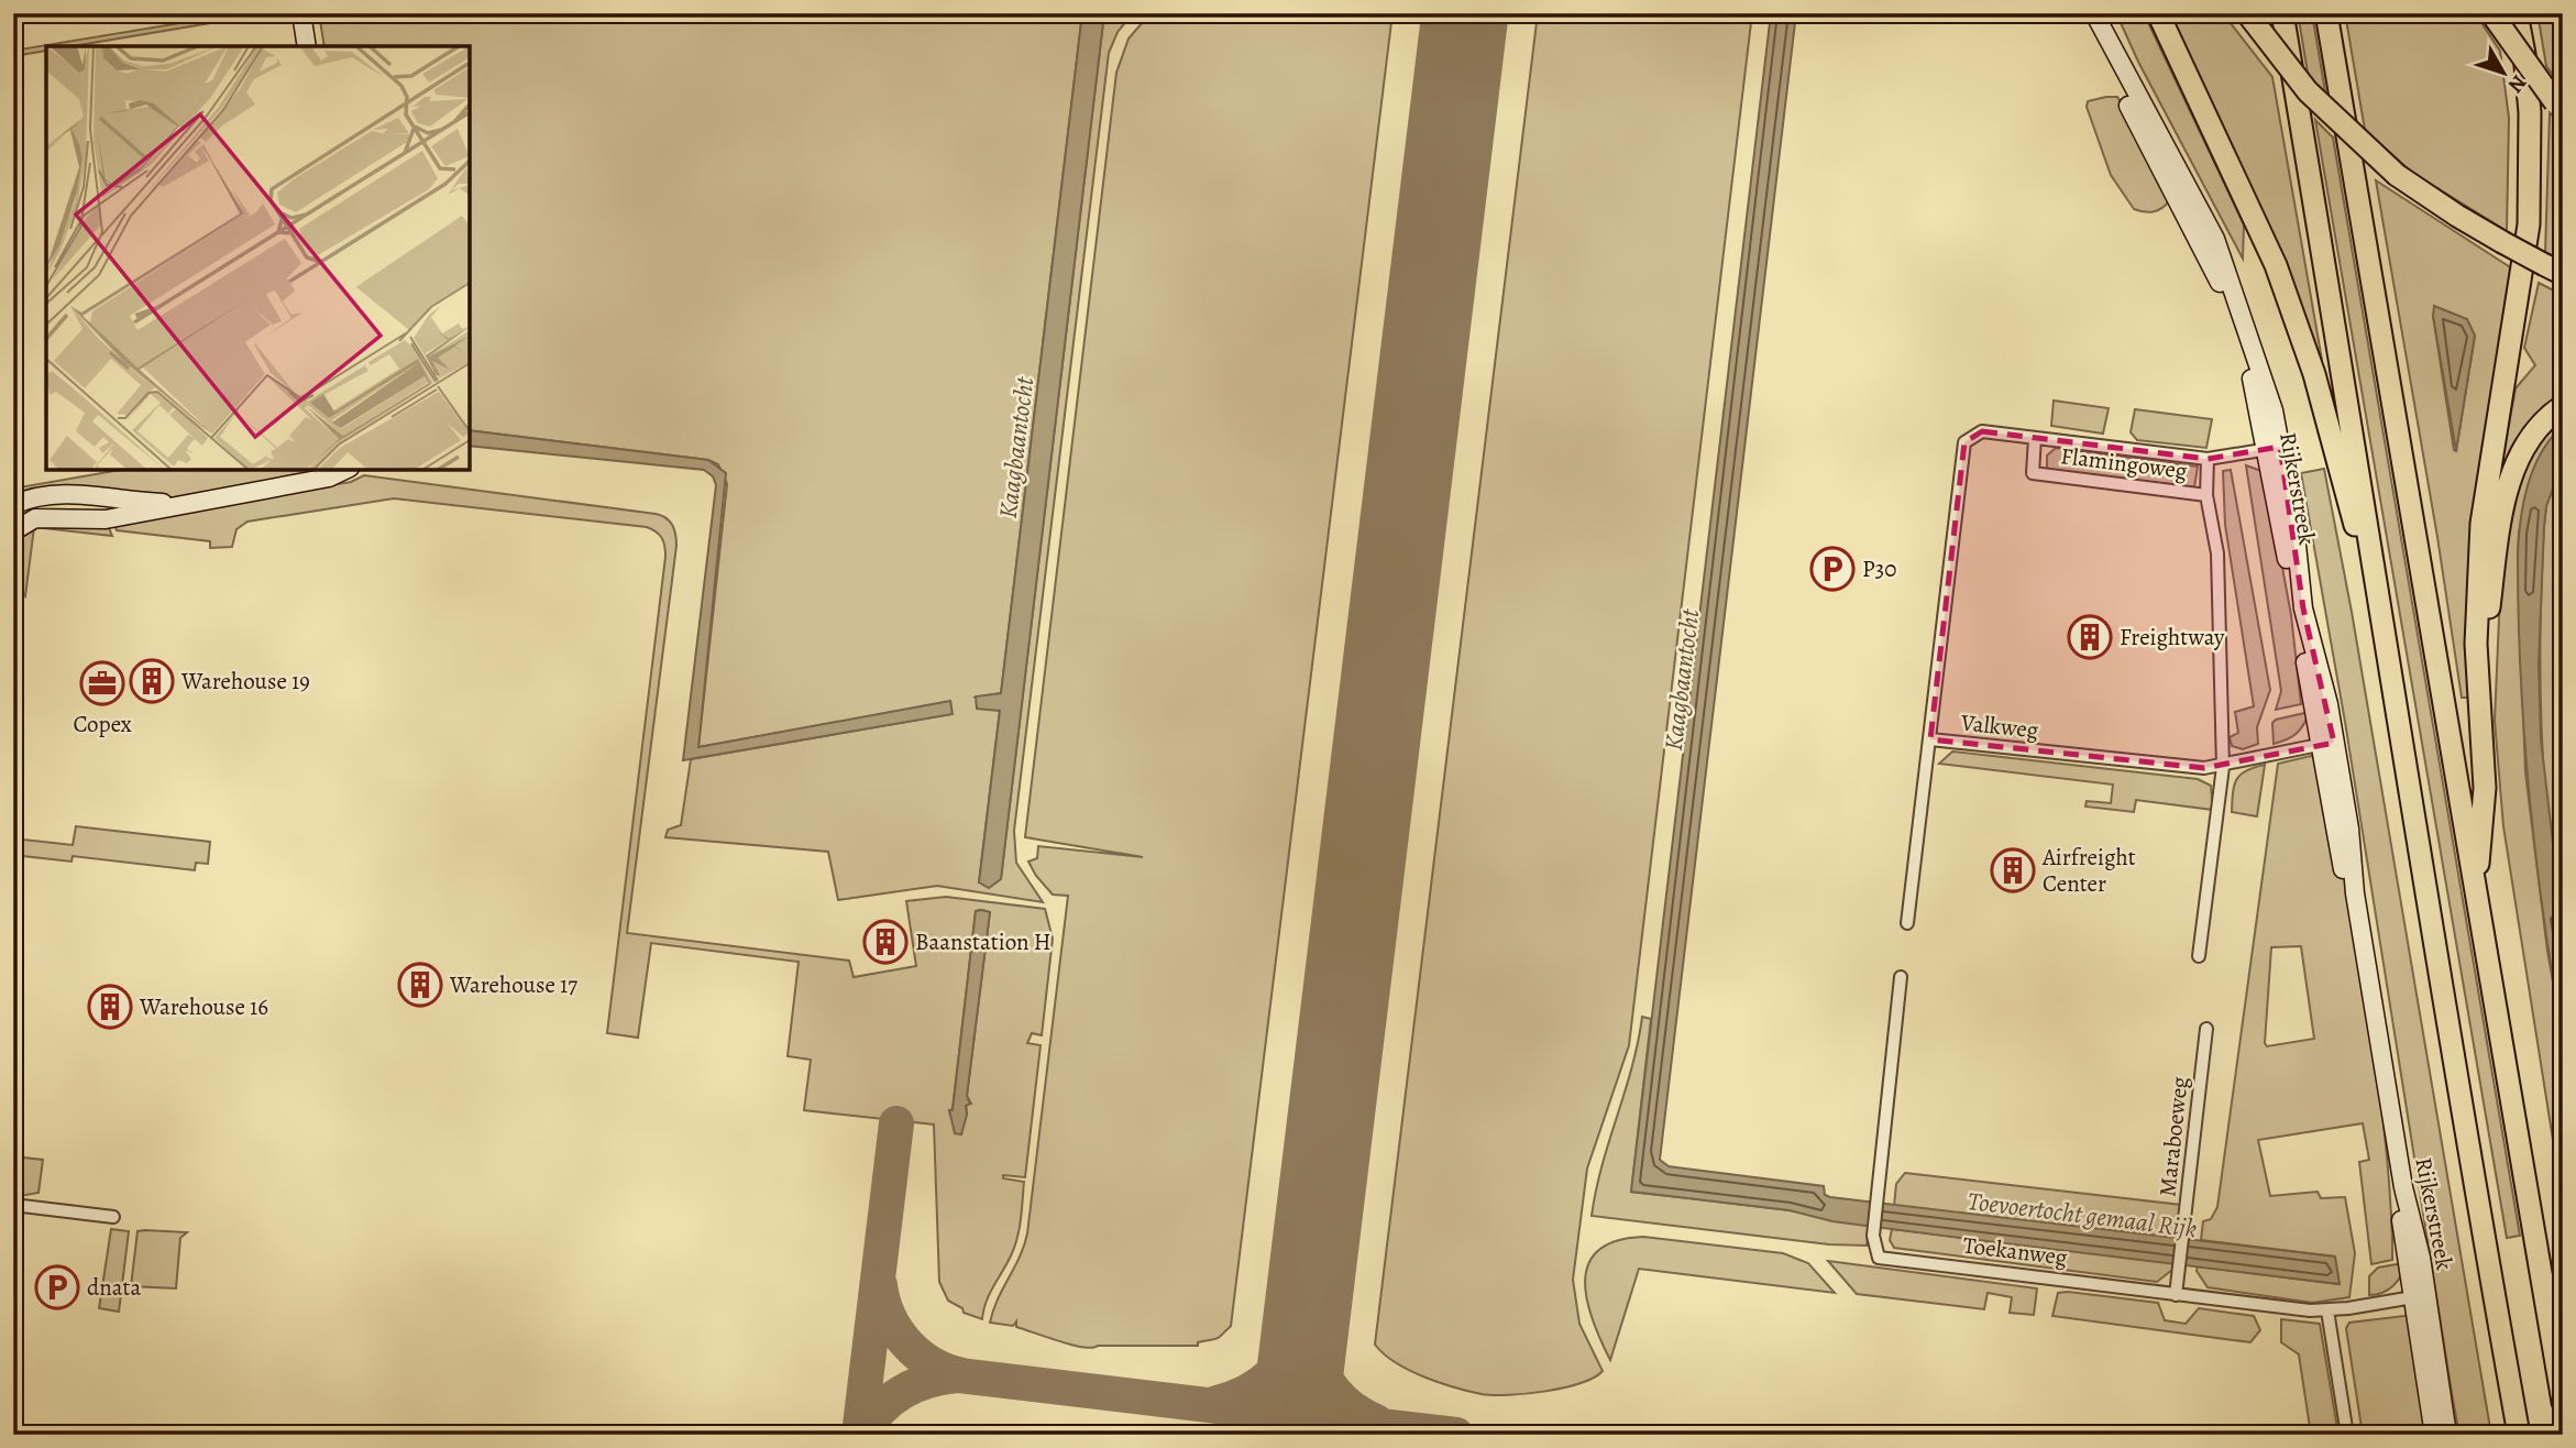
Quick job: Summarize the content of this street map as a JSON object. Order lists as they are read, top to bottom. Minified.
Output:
{"streets":{"street":["Flamingoweg","Rijkerstreek","Valkweg","Maraboeweg","Toekanweg"]},"crossings":[["Flamingoweg","Rijkerstreek"],["Flamingoweg","Valkweg"],["Rijkerstreek","Valkweg"],["Rijkerstreek","Toekanweg"],["Maraboeweg","Toekanweg"]],"water":["Kaagbaantocht","Toevoertocht gemaal Rijk"],"places":{"parking":["P30","dnata"],"building":["Freightway","Warehouse 19","Airfreight Center","Baanstation H","Warehouse 17","Warehouse 16"],"office":["Copex"]},"north":"bottom right"}
